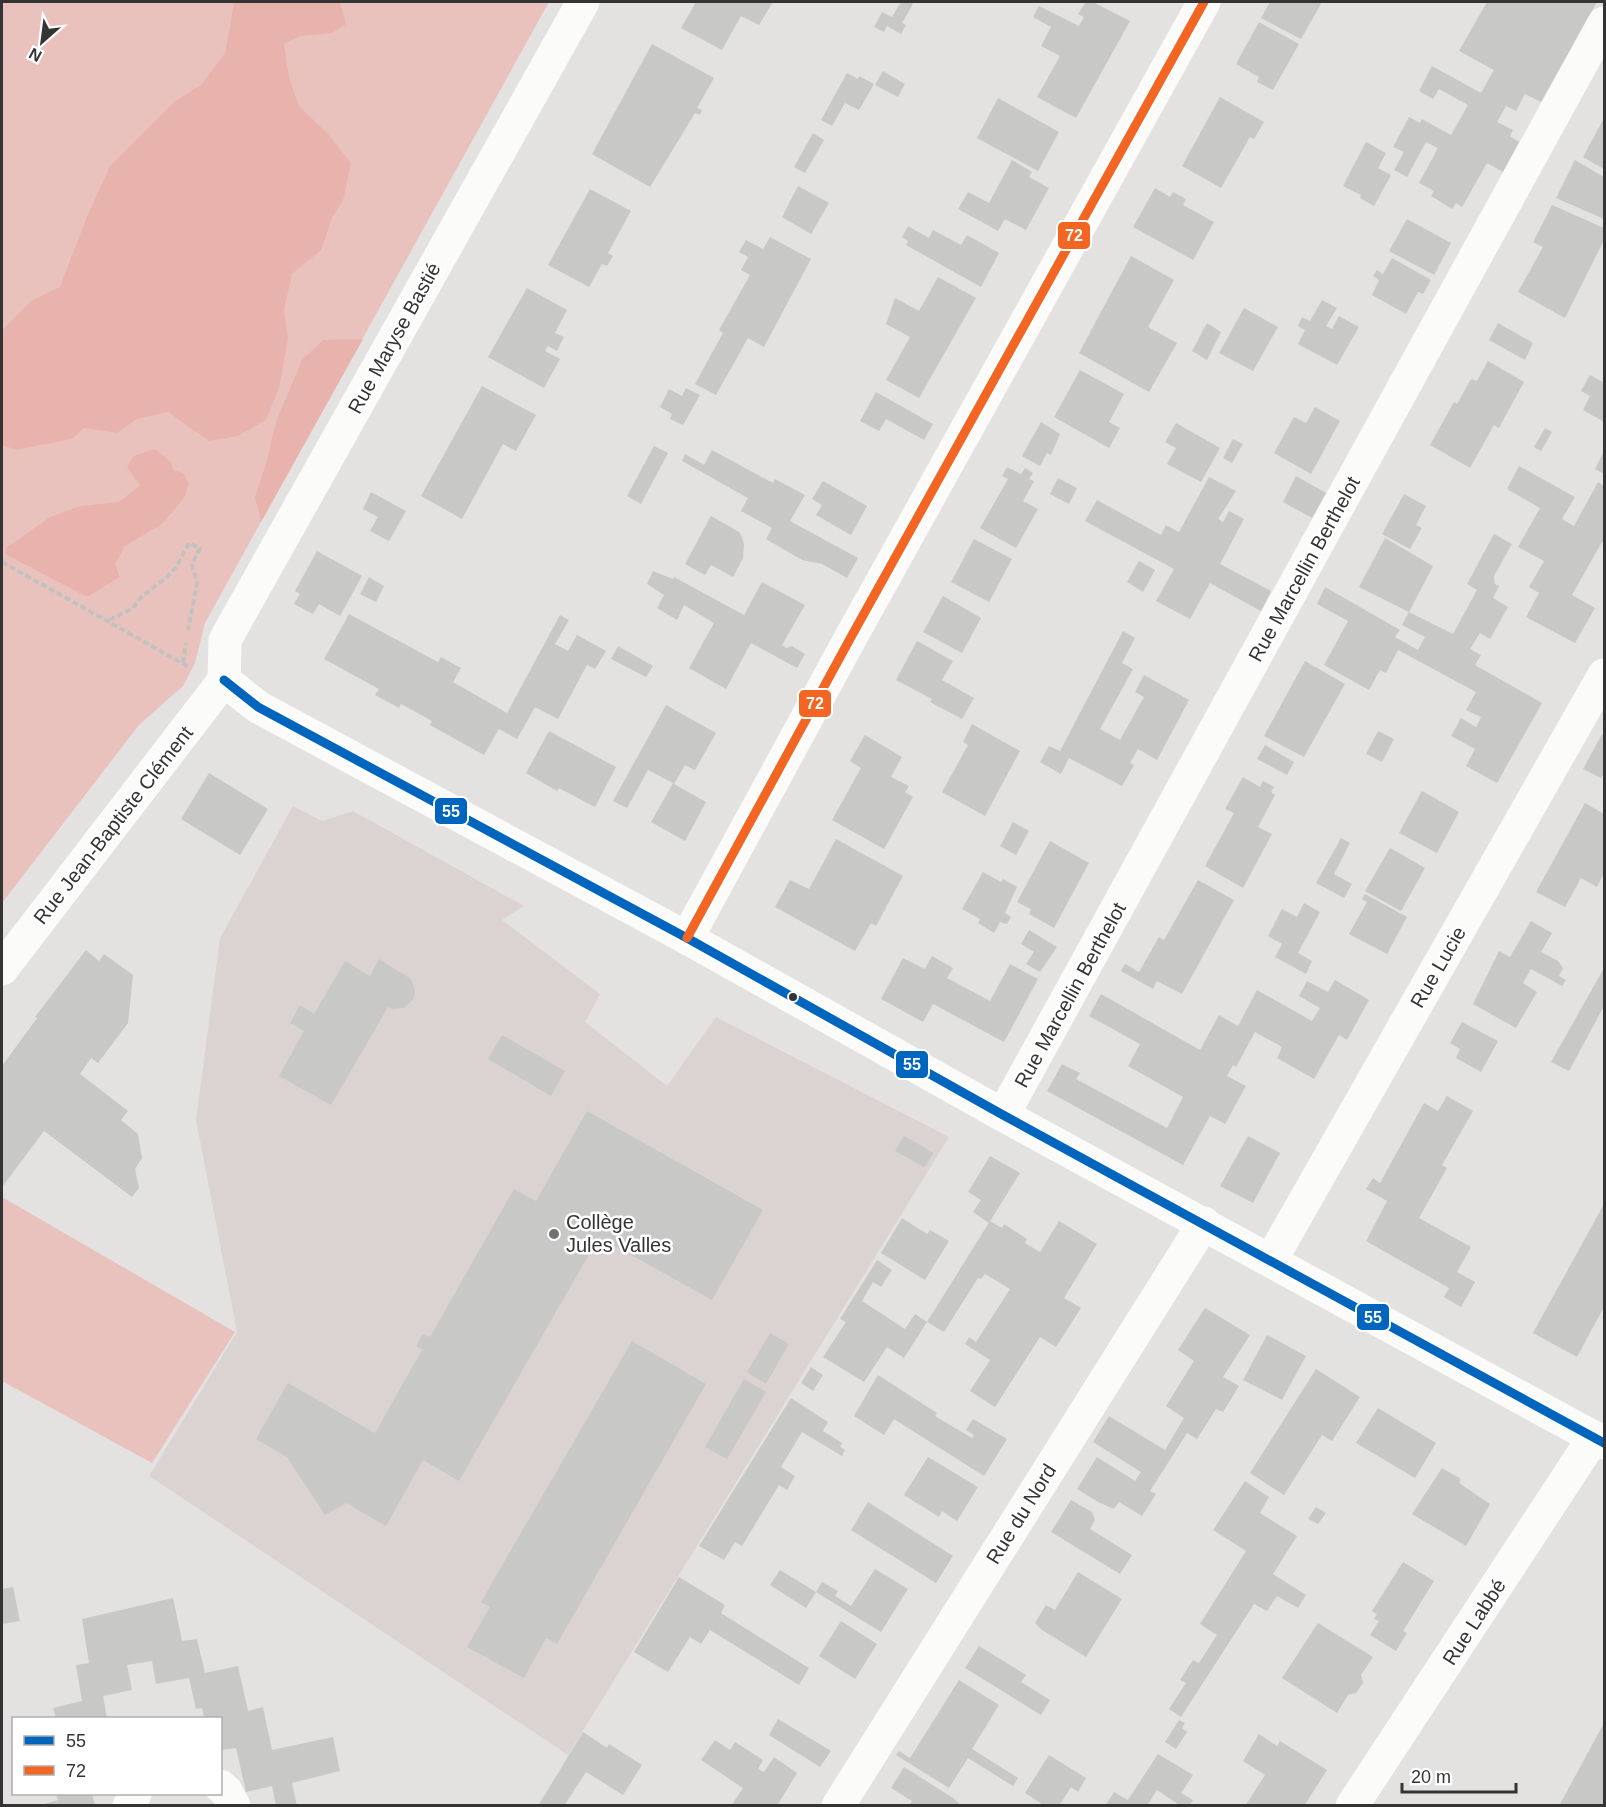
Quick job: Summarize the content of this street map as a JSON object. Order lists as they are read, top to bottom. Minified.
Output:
{"streets":{"street":["Rue Maryse Bastié","Rue Marcellin Berthelot","Rue Jean-Baptiste Clément","Rue Lucie","Rue du Nord","Rue Labbé"]},"crossings":[["Rue Maryse Bastié","Rue Jean-Baptiste Clément"]],"places":["Collège Jules Valles"],"lines":["transit line 72","transit line 55"],"legend":["55","72"],"scale_bar":"20 m","north":"bottom left"}
